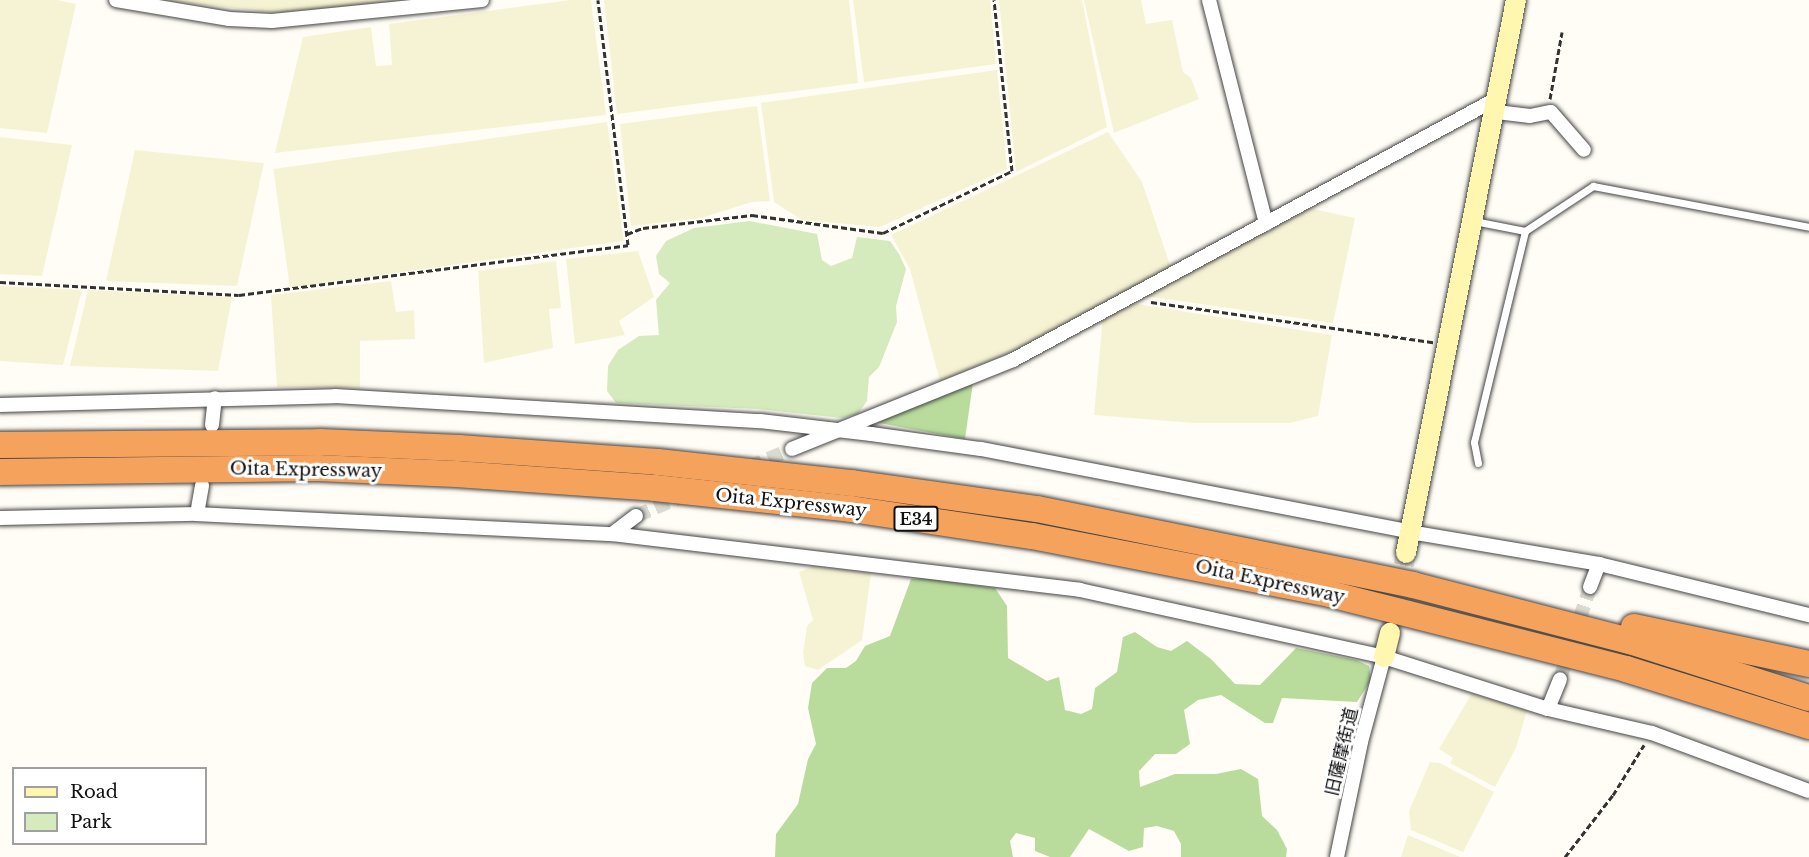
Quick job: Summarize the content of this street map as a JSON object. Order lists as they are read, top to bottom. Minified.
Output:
{"streets":{"highway":["Oita Expressway","E34"],"street":["旧薩摩街道"]},"legend":["Road","Park"]}
